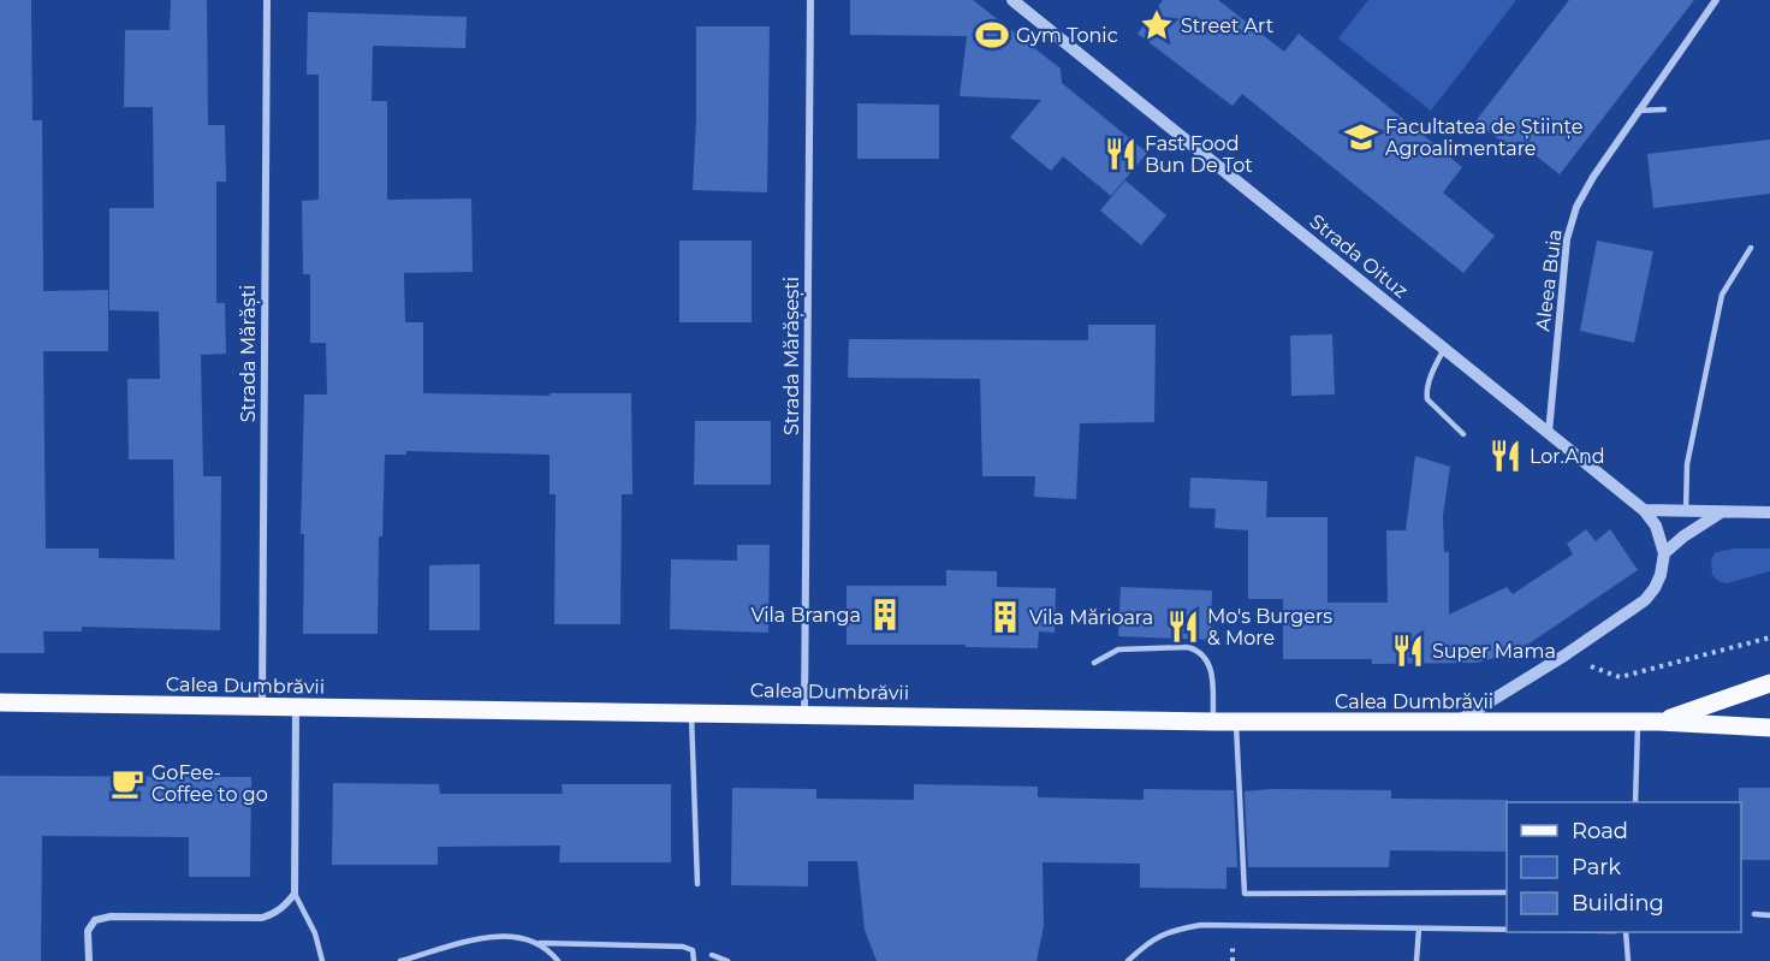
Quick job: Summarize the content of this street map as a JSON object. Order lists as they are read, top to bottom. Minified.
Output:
{"streets":{"main road":["Calea Dumbrăvii"],"street":["Strada Oituz","Aleea Buia","Strada Mărăști","Strada Mărășești"]},"crossings":[["Strada Oituz","Aleea Buia"],["Strada Mărăști","Calea Dumbrăvii"],["Strada Mărășești","Calea Dumbrăvii"]],"places":{"place":["Street Art"],"sports":["Gym Tonic"],"school or university":["Facultatea de Științe Agroalimentare"],"restaurant":["Fast Food Bun De Tot","Lor.And","Mo's Burgers & More","Super Mama"],"building":["Vila Branga","Vila Mărioara"],"cafe":["GoFee- Coffee to go"]},"legend":["Road","Park","Building"]}
